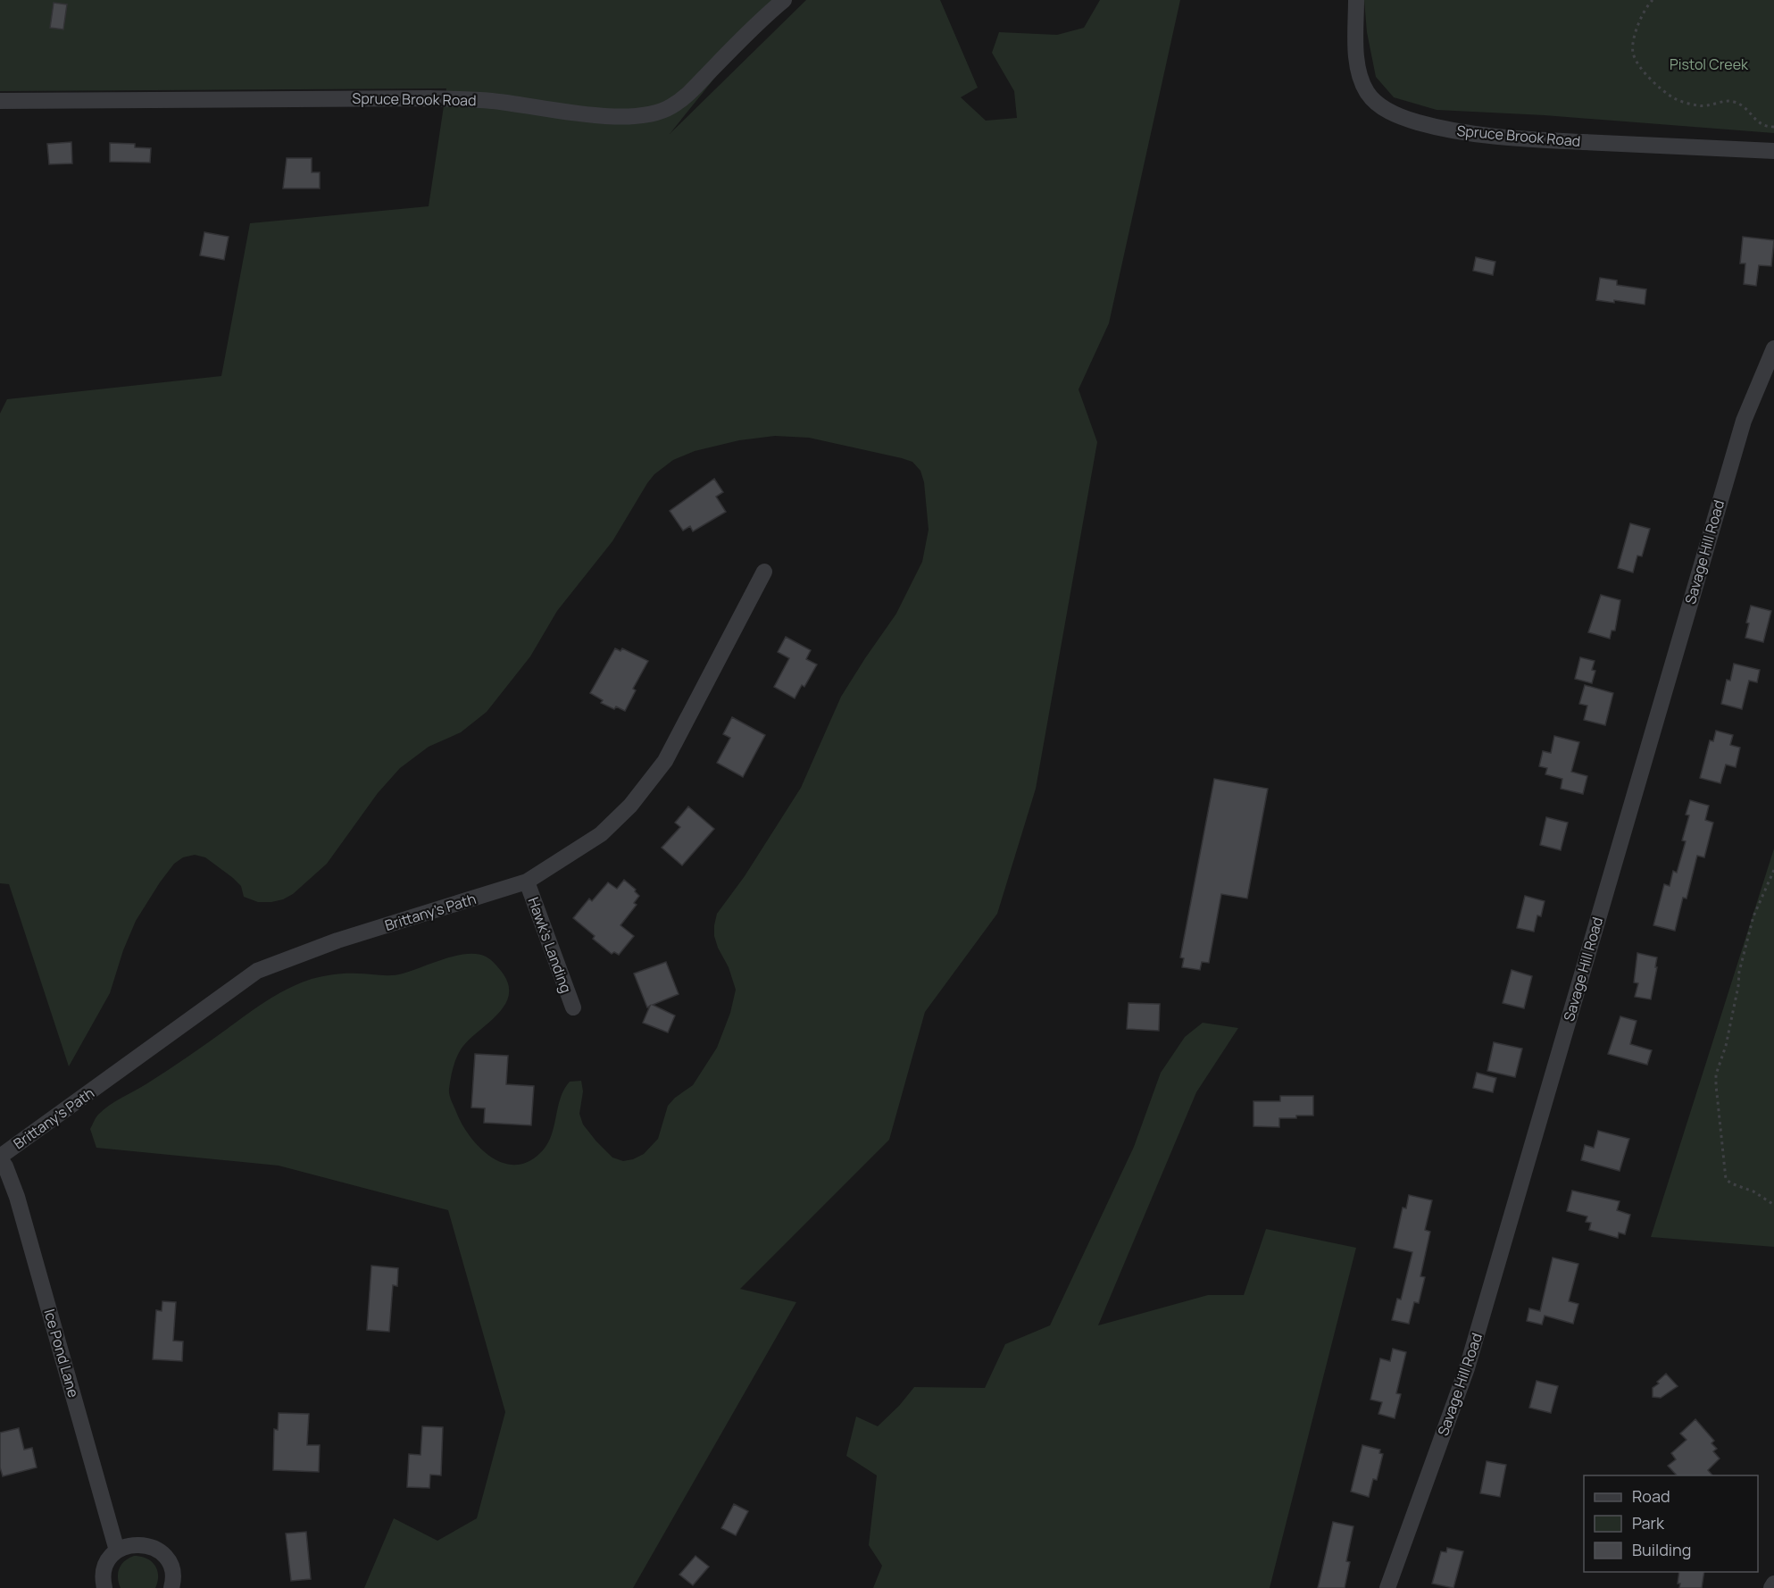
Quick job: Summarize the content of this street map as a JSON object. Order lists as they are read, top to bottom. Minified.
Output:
{"streets":{"street":["Spruce Brook Road","Savage Hill Road","Brittany's Path","Hawk's Landing","Ice Pond Lane"]},"crossings":[["Brittany's Path","Hawk's Landing"],["Brittany's Path","Ice Pond Lane"]],"parks":["Pistol Creek"],"legend":["Road","Park","Building"]}
